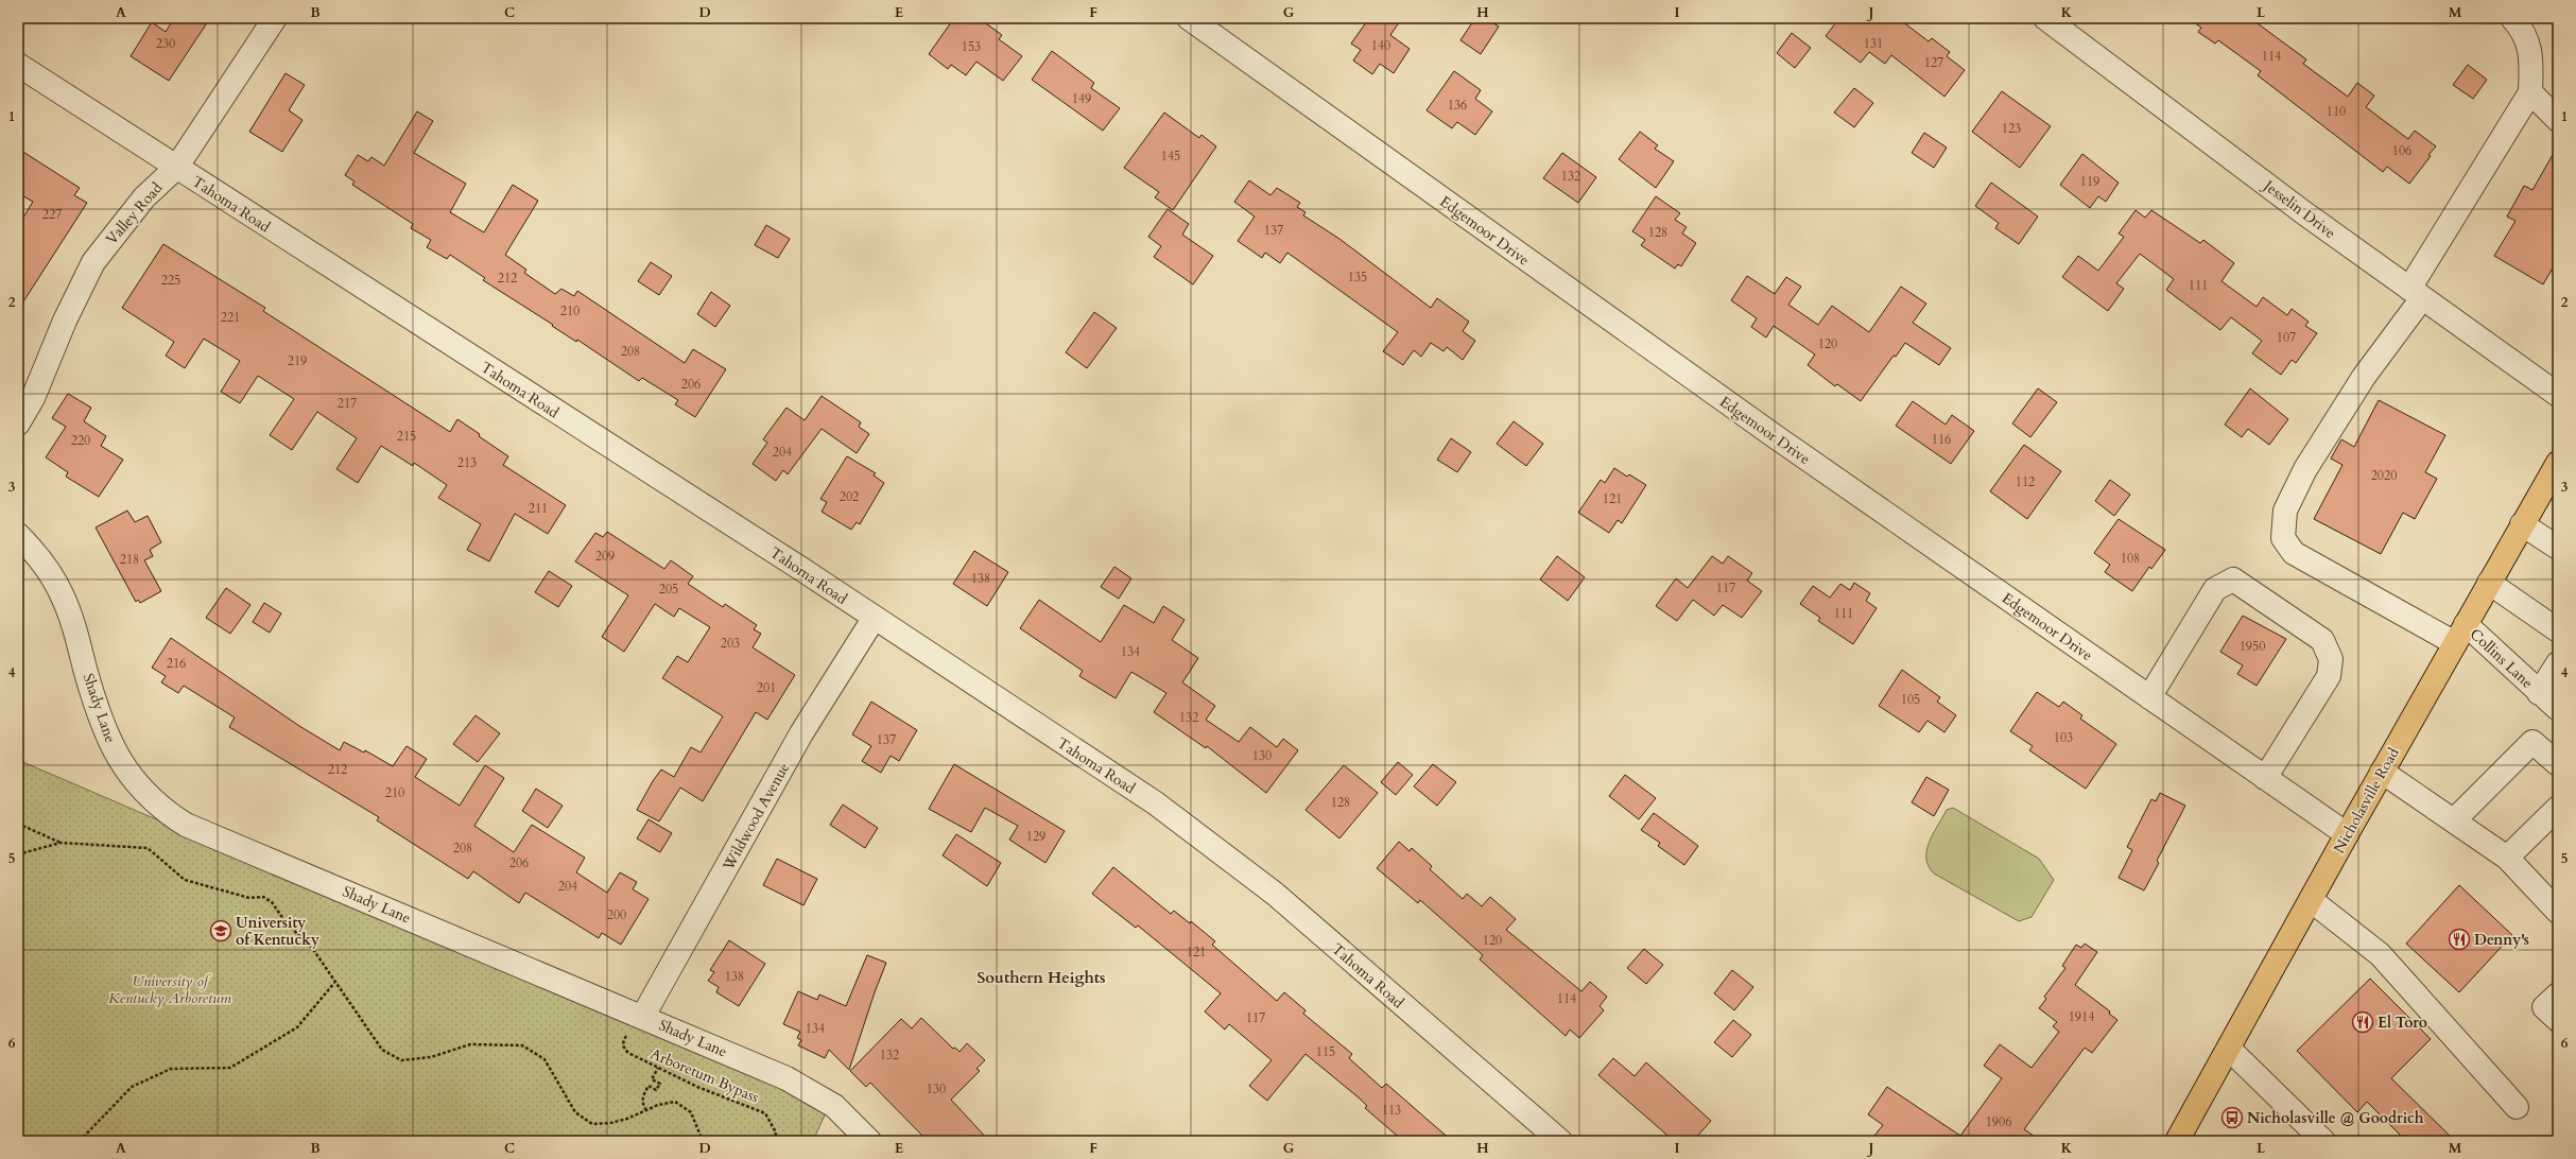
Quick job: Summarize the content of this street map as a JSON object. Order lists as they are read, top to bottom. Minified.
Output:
{"streets":{"main road":["Nicholasville Road"],"street":["Tahoma Road","Jesselin Drive","Valley Road","Edgemoor Drive","Collins Lane","Shady Lane","Wildwood Avenue"],"path":["Arboretum Bypass"]},"crossings":[["Tahoma Road","Valley Road"],["Tahoma Road","Wildwood Avenue"],["Jesselin Drive","Collins Lane"],["Edgemoor Drive","Nicholasville Road"],["Collins Lane","Nicholasville Road"],["Shady Lane","Wildwood Avenue"],["Shady Lane","Arboretum Bypass"],["Wildwood Avenue","Arboretum Bypass"]],"districts":["Southern Heights"],"parks":["University of Kentucky Arboretum"],"places":{"school or university":["University of Kentucky"],"restaurant":["Denny's","El Toro"],"bus stop":["Nicholasville @ Goodrich"]},"house_numbers":["230","131","140","153","114","127","149","136","110","123","106","145","132","119","227","137","128","135","212","225","111","210","221","107","120","208","219","206","217","215","116","220","204","213","2020","112","202","121","211","209","108","218","138","117","205","111","203","1950","134","216","201","105","132","103","137","130","212","210","128","129","208","206","204","200","120","121","138","114","1914","117","134","115","132","130","113","1906"],"grid":{"columns":["A","B","C","D","E","F","G","H","I","J","K","L","M"],"rows":["1","2","3","4","5","6"]}}
